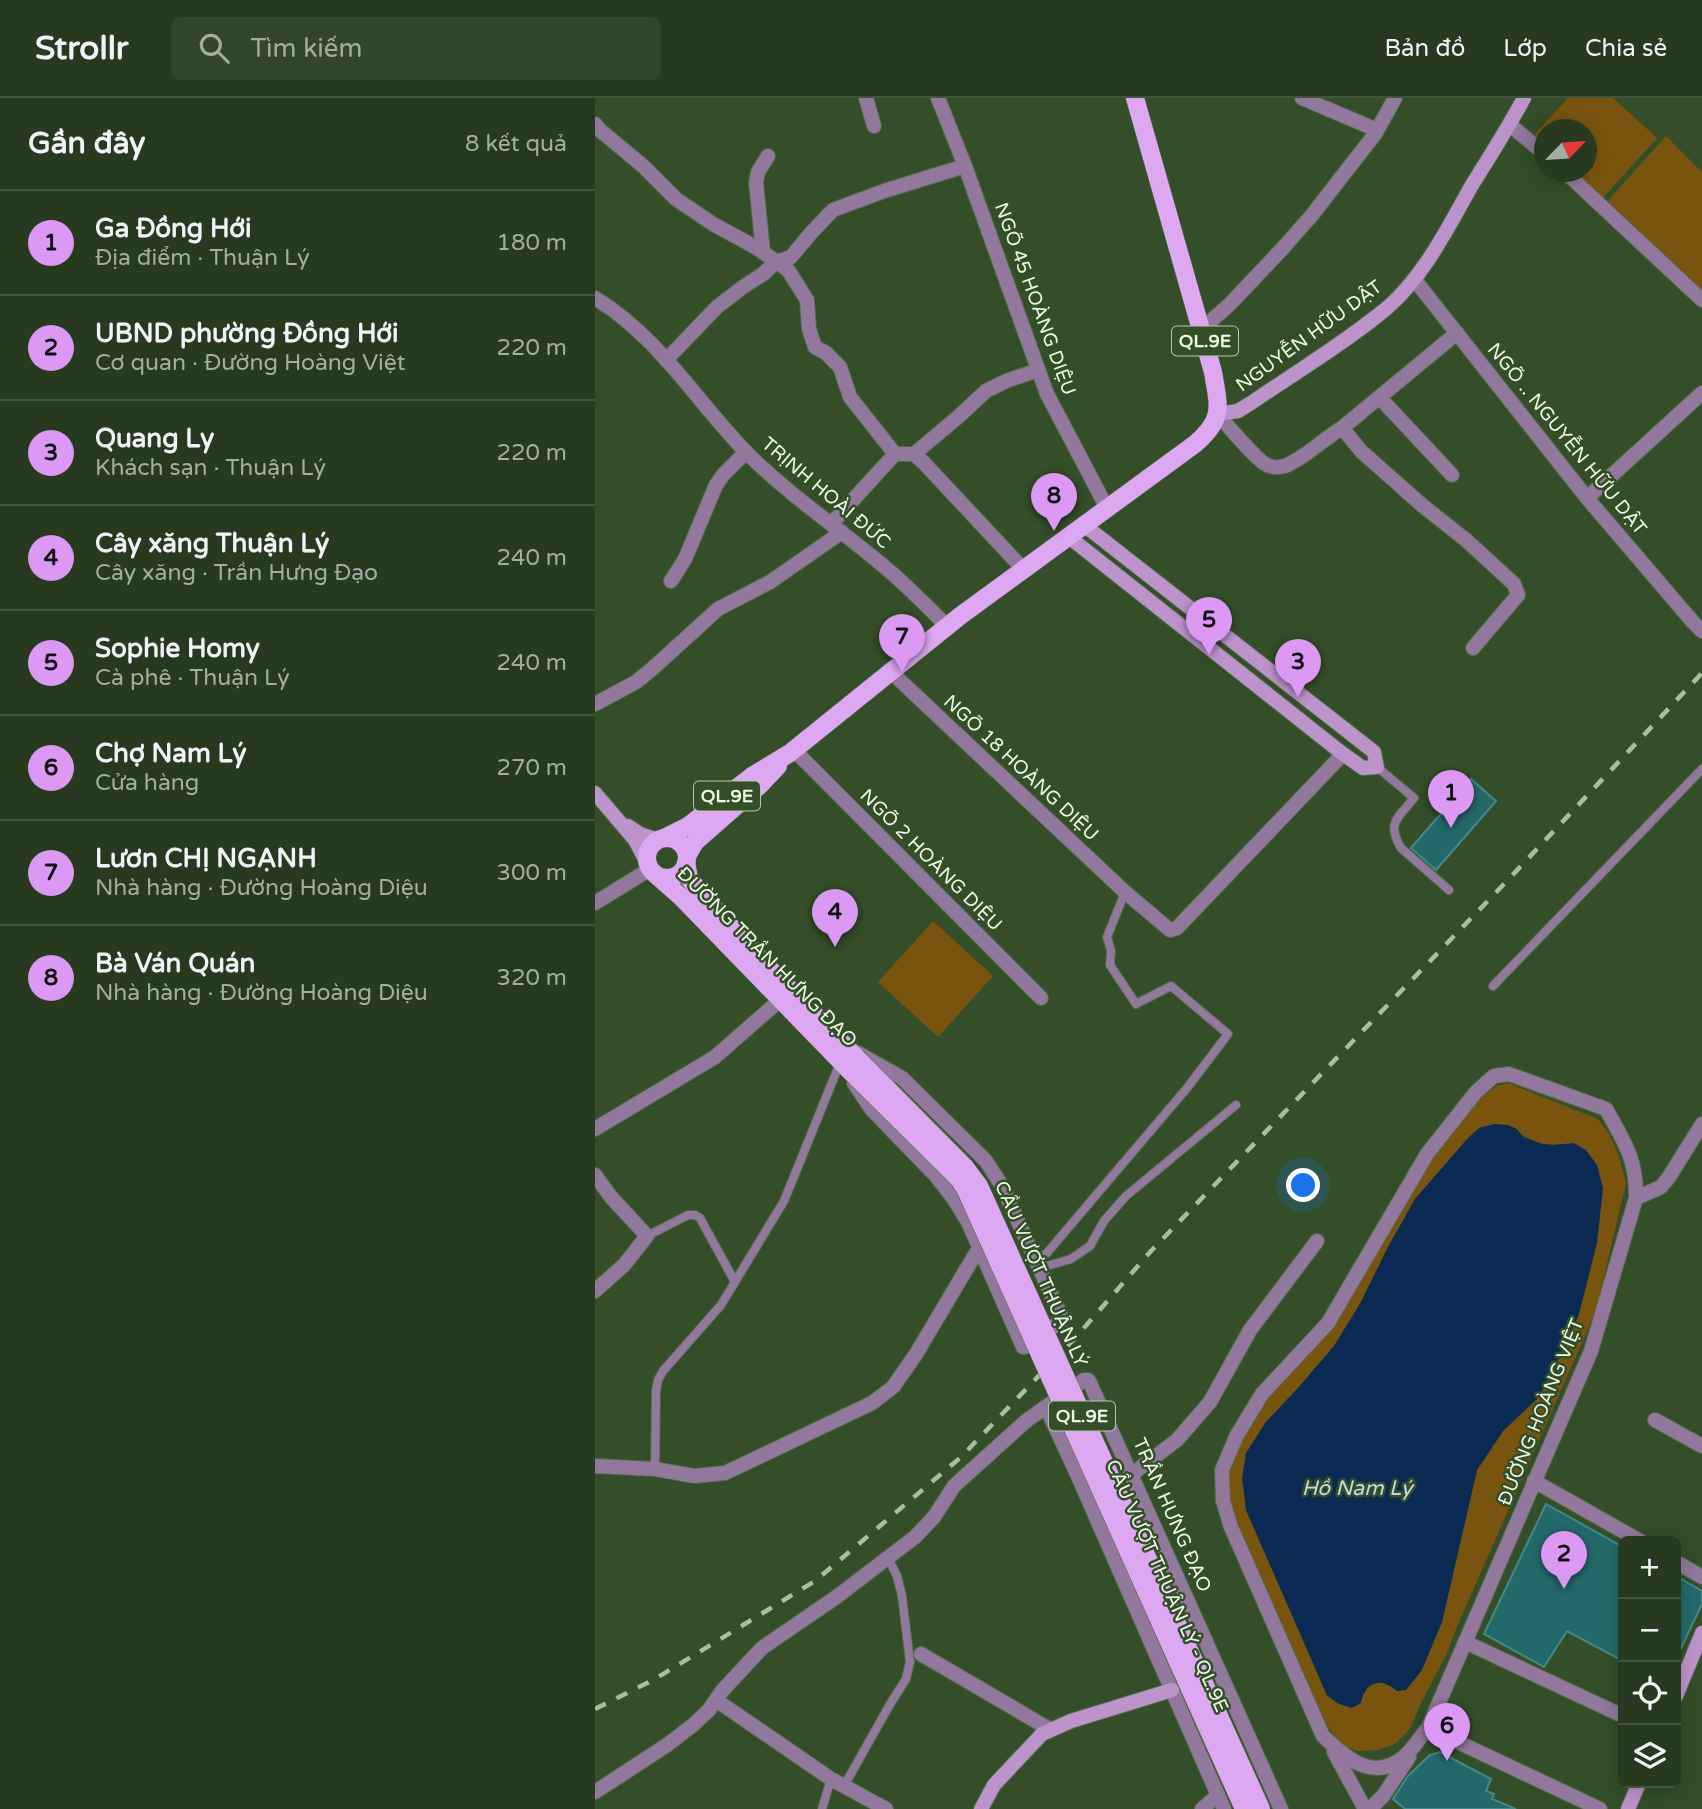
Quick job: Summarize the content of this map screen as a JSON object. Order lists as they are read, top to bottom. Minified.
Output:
{"streets":{"main road":["QL.9E","ĐƯỜNG TRẦN HƯNG ĐẠO","CẦU VƯỢT THUẬN LÝ","CẦU VƯỢT THUẬN LÝ - QL.9E"],"street":["NGÕ 45 HOÀNG DIỆU","NGUYỄN HỮU DẬT","NGÕ .. NGUYỄN HỮU DẬT","TRỊNH HOÀI ĐỨC","NGÕ 18 HOÀNG DIỆU","NGÕ 2 HOÀNG DIỆU","ĐƯỜNG HOÀNG VIỆT","TRẦN HƯNG ĐẠO"]},"crossings":[["NGÕ 45 HOÀNG DIỆU","QL.9E"],["NGUYỄN HỮU DẬT","QL.9E"],["NGUYỄN HỮU DẬT","NGÕ .. NGUYỄN HỮU DẬT"],["QL.9E","TRỊNH HOÀI ĐỨC"],["QL.9E","NGÕ 18 HOÀNG DIỆU"],["QL.9E","NGÕ 2 HOÀNG DIỆU"],["QL.9E","ĐƯỜNG TRẦN HƯNG ĐẠO"],["QL.9E","CẦU VƯỢT THUẬN LÝ"],["QL.9E","CẦU VƯỢT THUẬN LÝ - QL.9E"],["ĐƯỜNG TRẦN HƯNG ĐẠO","CẦU VƯỢT THUẬN LÝ"],["ĐƯỜNG TRẦN HƯNG ĐẠO","CẦU VƯỢT THUẬN LÝ - QL.9E"],["CẦU VƯỢT THUẬN LÝ","CẦU VƯỢT THUẬN LÝ - QL.9E"]],"water":["Hồ Nam Lý"],"north":"top right","page":{"header":"Strollr","search":"Tìm kiếm","nav":["Bản đồ","Lớp","Chia sẻ"],"heading":["Gần đây","8 kết quả"],"list":[{"mark":"1","name":"Ga Đồng Hới","note":"Địa điểm · Thuận Lý","value":"180 m"},{"mark":"2","name":"UBND phường Đồng Hới","note":"Cơ quan · Đường Hoàng Việt","value":"220 m"},{"mark":"3","name":"Quang Ly","note":"Khách sạn · Thuận Lý","value":"220 m"},{"mark":"4","name":"Cây xăng Thuận Lý","note":"Cây xăng · Trần Hưng Đạo","value":"240 m"},{"mark":"5","name":"Sophie Homy","note":"Cà phê · Thuận Lý","value":"240 m"},{"mark":"6","name":"Chợ Nam Lý","note":"Cửa hàng","value":"270 m"},{"mark":"7","name":"Lươn CHỊ NGẠNH","note":"Nhà hàng · Đường Hoàng Diệu","value":"300 m"},{"mark":"8","name":"Bà Ván Quán","note":"Nhà hàng · Đường Hoàng Diệu","value":"320 m"}],"pins":["8","5","7","3","1","4","2","6"],"map_buttons":["+","−"]}}
